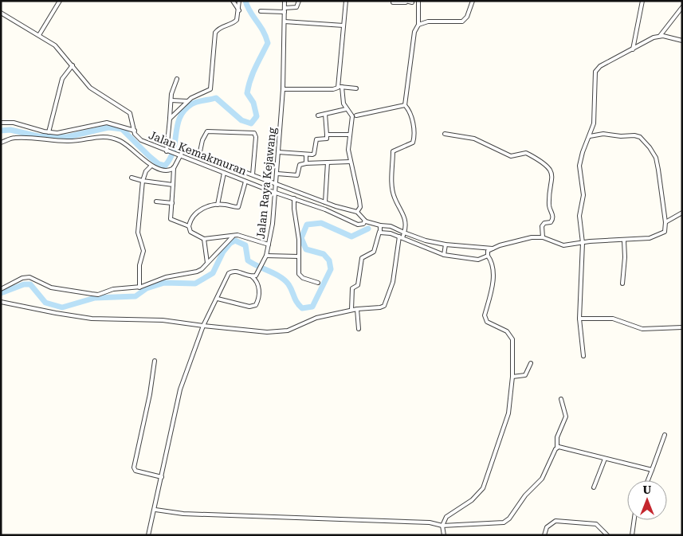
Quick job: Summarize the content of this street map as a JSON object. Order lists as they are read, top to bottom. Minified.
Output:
{"streets":{"street":["Jalan Kemakmuran","Jalan Raya Kejawang"]},"crossings":[["Jalan Kemakmuran","Jalan Raya Kejawang"]],"north":"top"}
